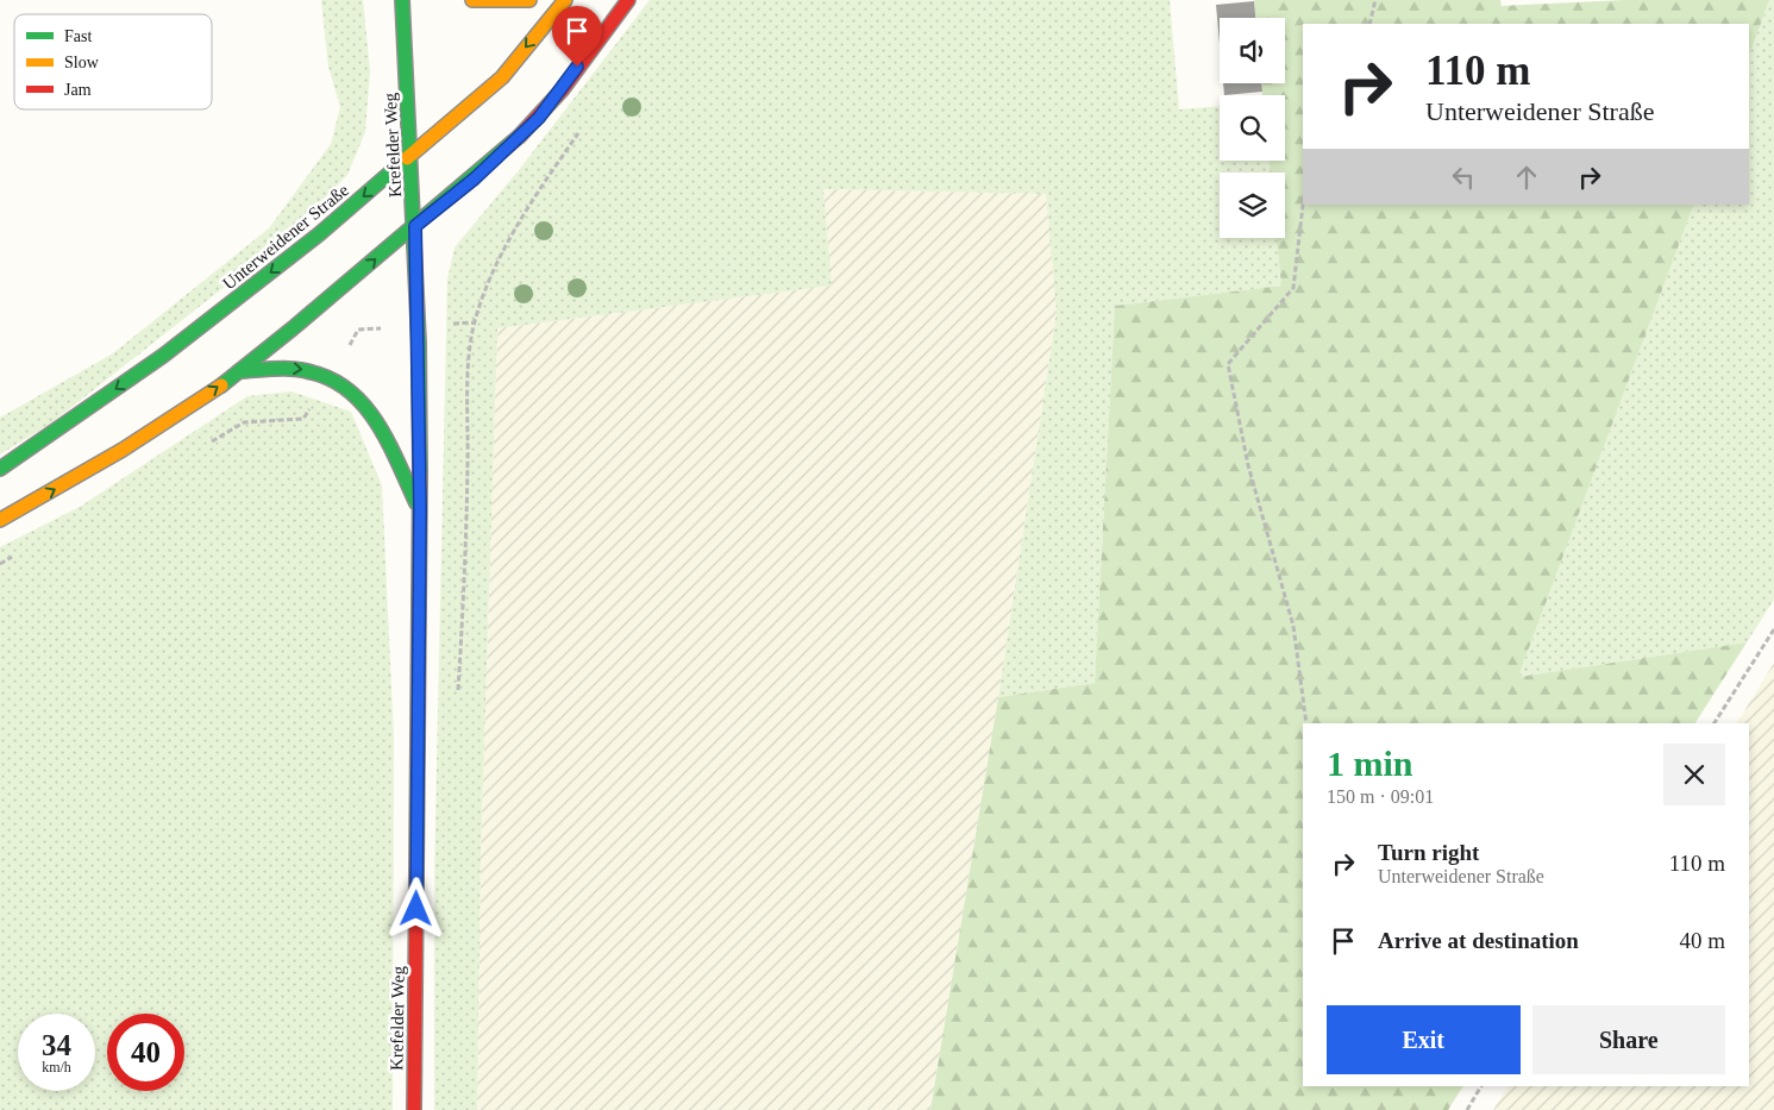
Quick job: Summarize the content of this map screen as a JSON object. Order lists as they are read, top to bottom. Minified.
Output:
{"streets":{"street":["Krefelder Weg","Unterweidener Straße"]},"crossings":[["Krefelder Weg","Unterweidener Straße"]],"legend":["Fast","Slow","Jam"],"page":{"turn":["110 m","Unterweidener Straße"],"heading":["1 min","150 m · 09:01"],"list":[{"name":"Turn right","note":"Unterweidener Straße","value":"110 m"},{"name":"Arrive at destination","value":"40 m"}],"buttons":["Exit","Share"],"speed":"34 km/h","limit":"40"}}
